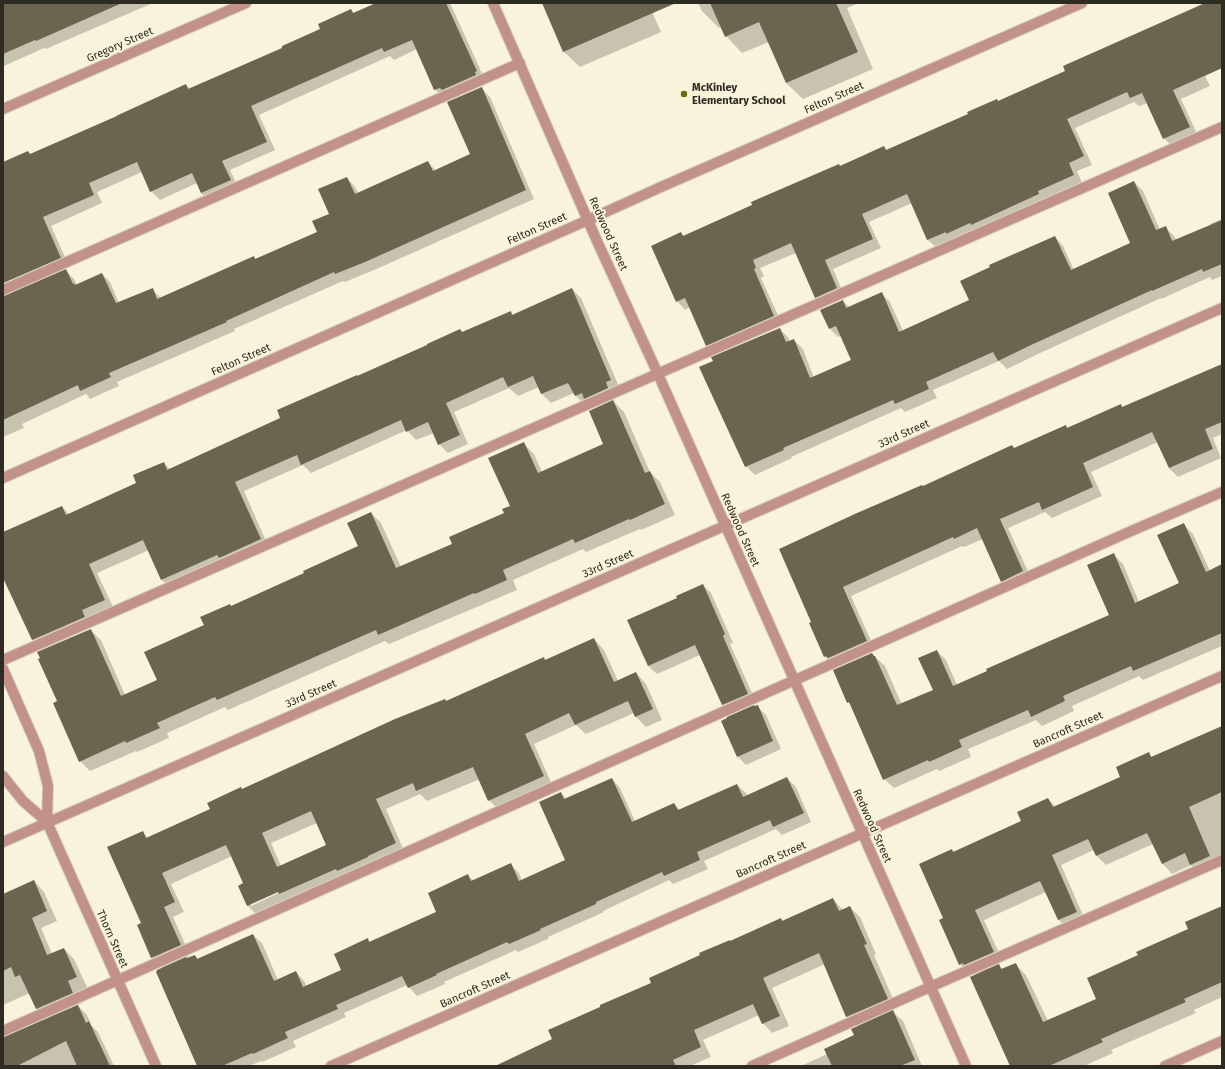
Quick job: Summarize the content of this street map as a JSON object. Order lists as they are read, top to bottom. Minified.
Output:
{"streets":{"street":["Gregory Street","Felton Street","Redwood Street","33rd Street","Bancroft Street","Thorn Street"]},"crossings":[["Felton Street","Redwood Street"],["Redwood Street","33rd Street"],["Redwood Street","Bancroft Street"],["33rd Street","Thorn Street"]],"places":["McKinley Elementary School"]}
